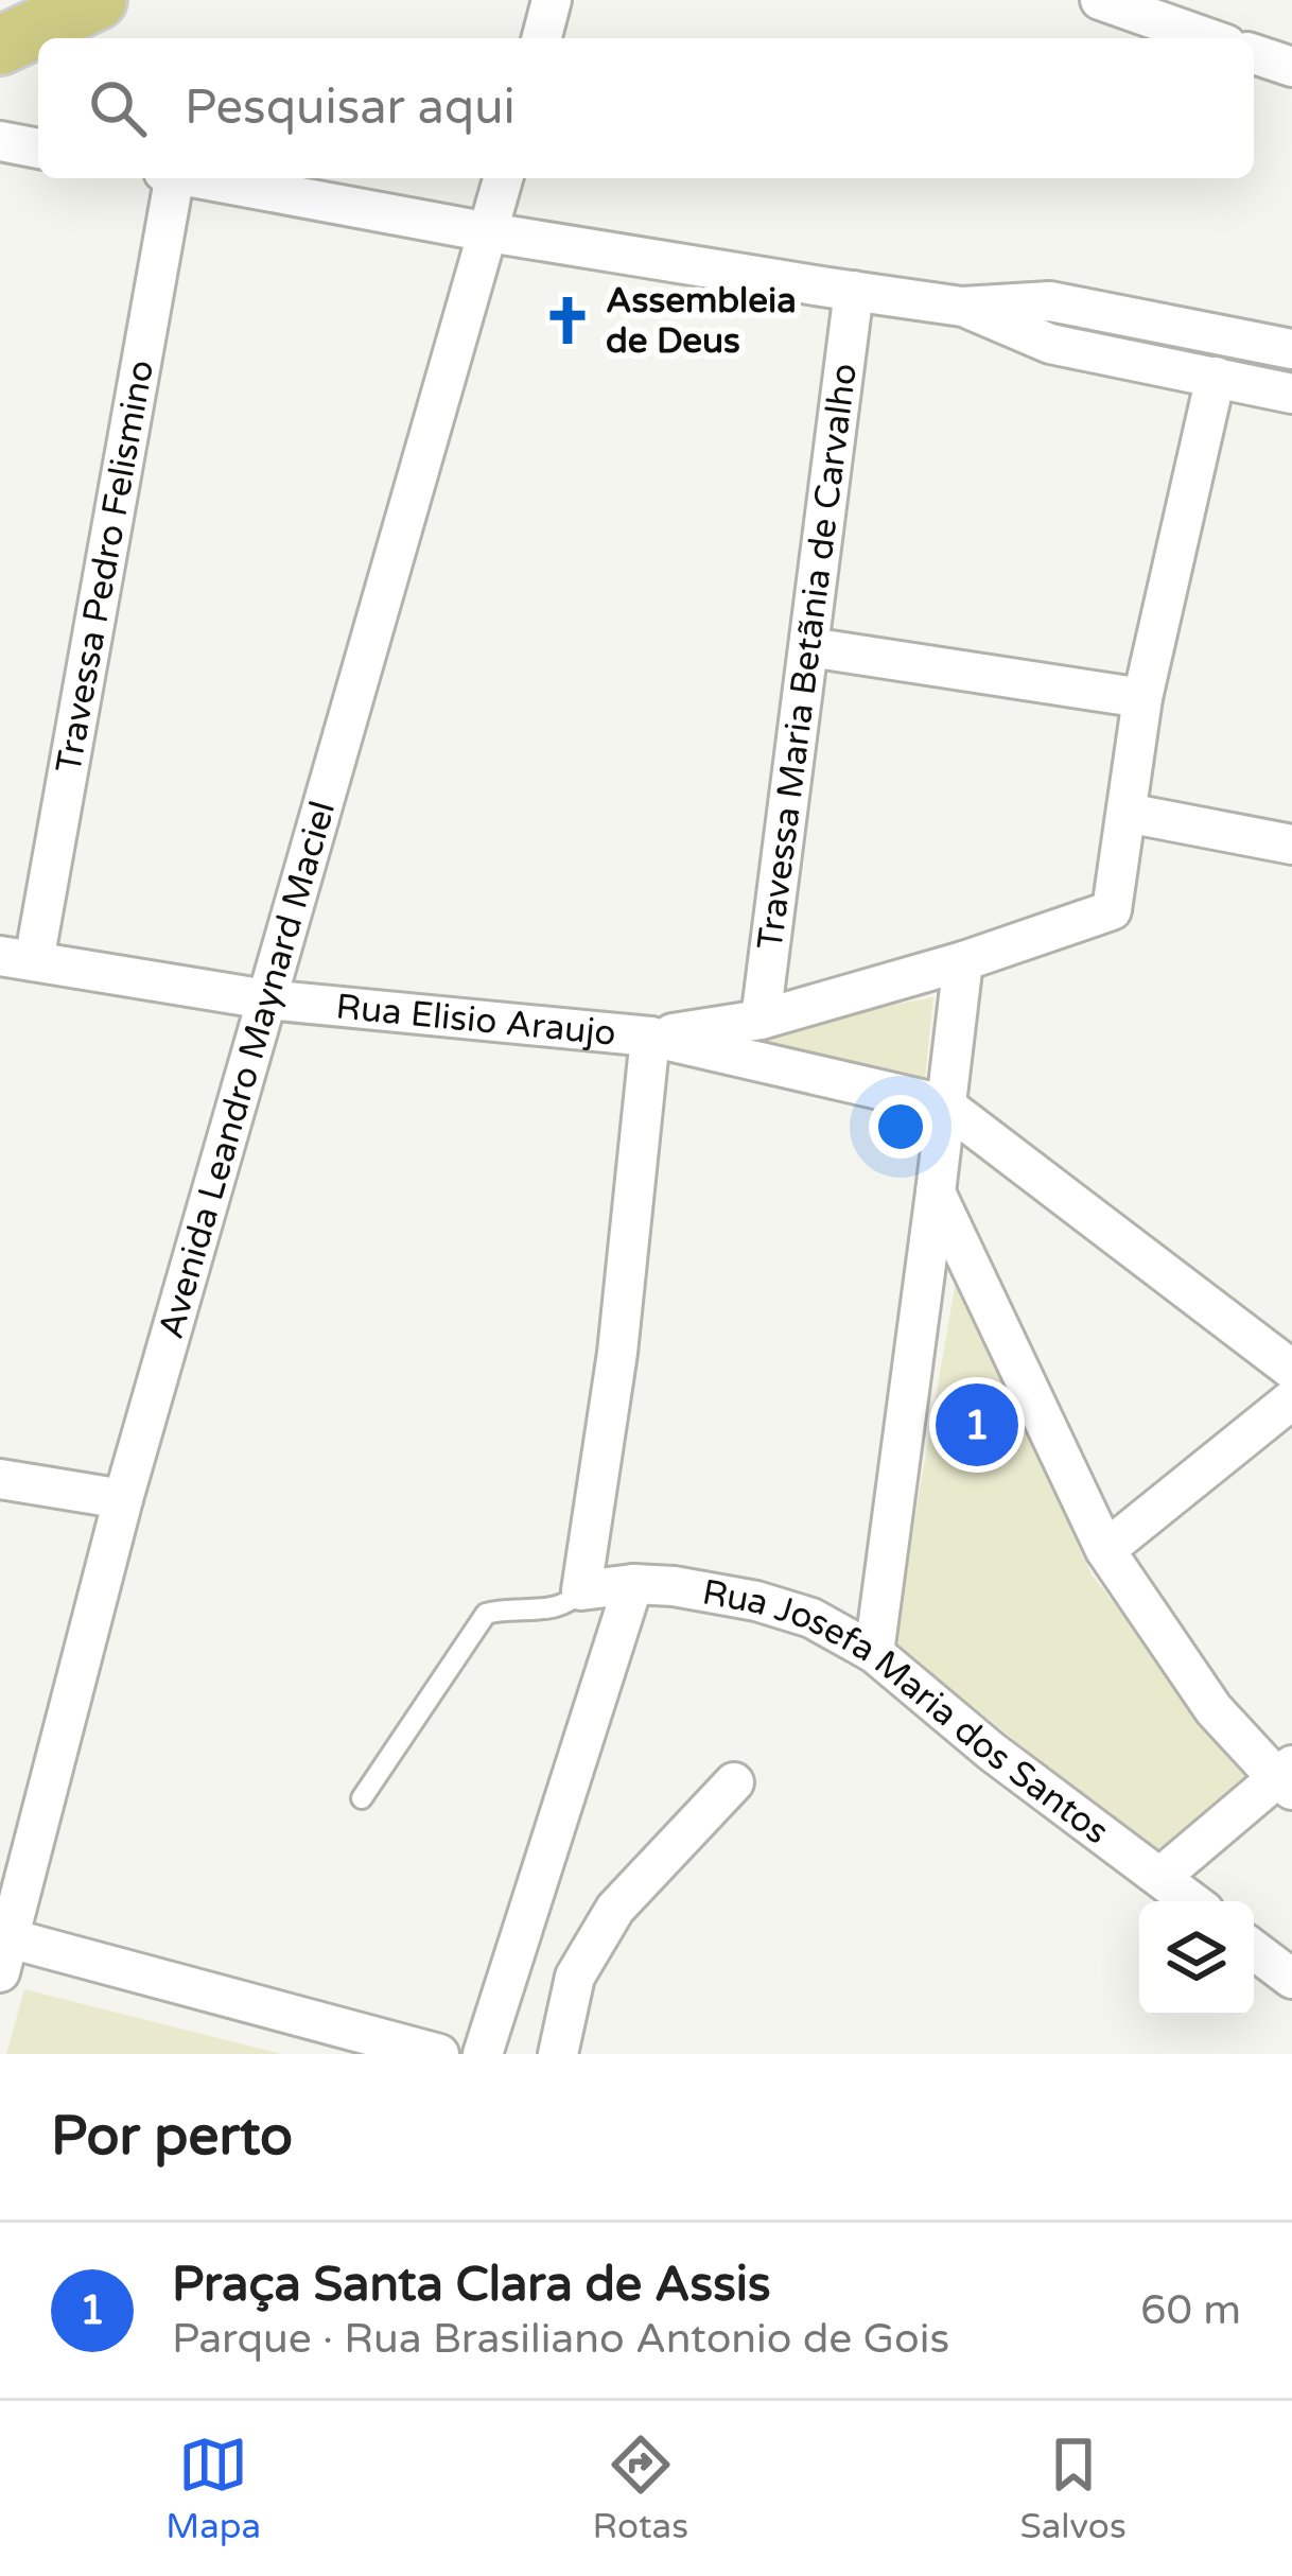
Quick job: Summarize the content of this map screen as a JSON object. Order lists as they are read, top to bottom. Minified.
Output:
{"streets":{"street":["Travessa Pedro Felismino","Travessa Maria Betãnia de Carvalho","Rua Elisio Araujo","Avenida Leandro Maynard Maciel","Rua Josefa Maria dos Santos"]},"crossings":[["Travessa Pedro Felismino","Rua Elisio Araujo"],["Rua Elisio Araujo","Avenida Leandro Maynard Maciel"]],"places":{"church":["Assembleia de Deus"]},"page":{"search":"Pesquisar aqui","pins":"1","heading":"Por perto","list":[{"mark":"1","name":"Praça Santa Clara de Assis","note":"Parque · Rua Brasiliano Antonio de Gois","value":"60 m"}],"nav":["Mapa","Rotas","Salvos"]}}
